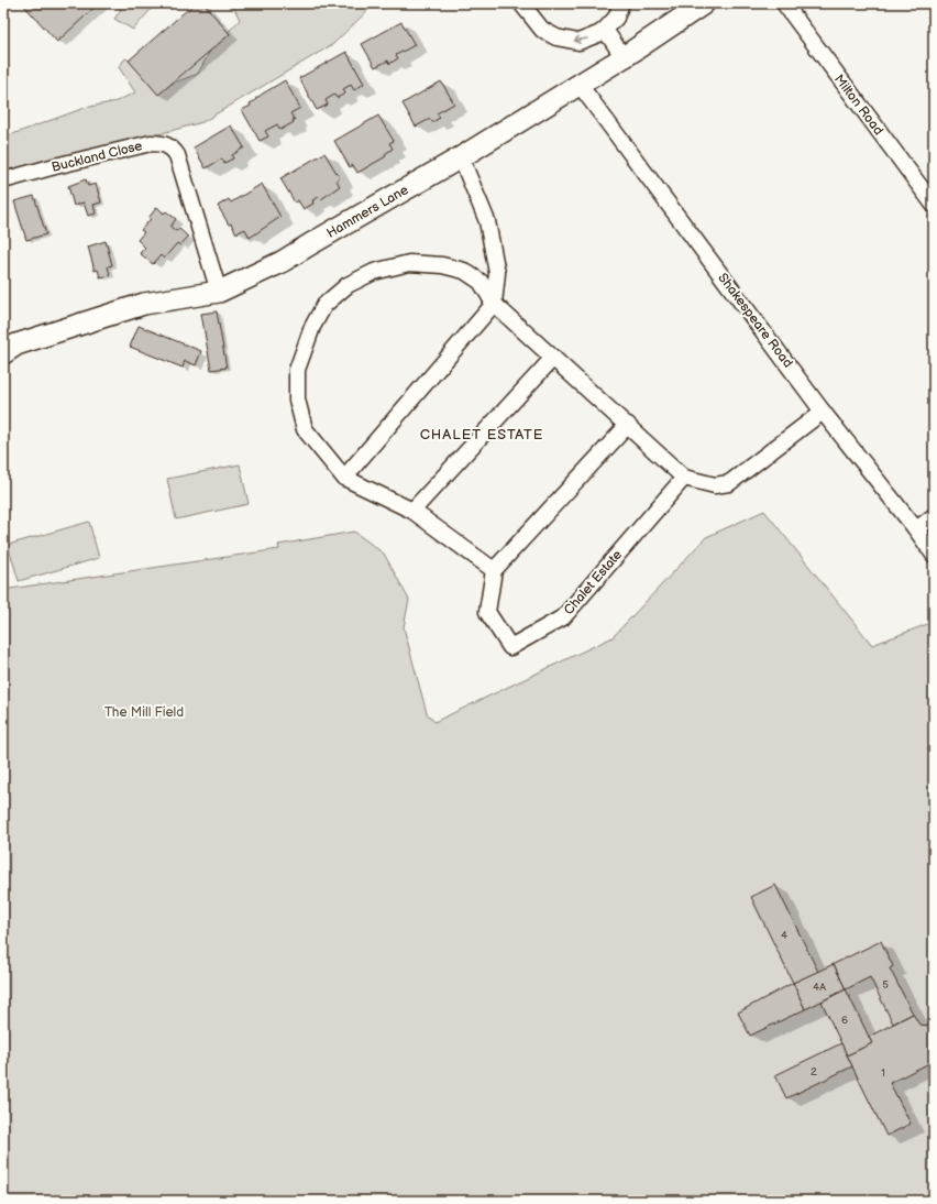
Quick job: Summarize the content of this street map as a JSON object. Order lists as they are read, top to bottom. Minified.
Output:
{"streets":{"main road":["Hammers Lane"],"street":["Milton Road","Buckland Close","Shakespeare Road","Chalet Estate"]},"crossings":[["Buckland Close","Hammers Lane"],["Hammers Lane","Shakespeare Road"]],"districts":["CHALET ESTATE"],"parks":["The Mill Field"],"house_numbers":["4","5","4A","6","2","1"]}
